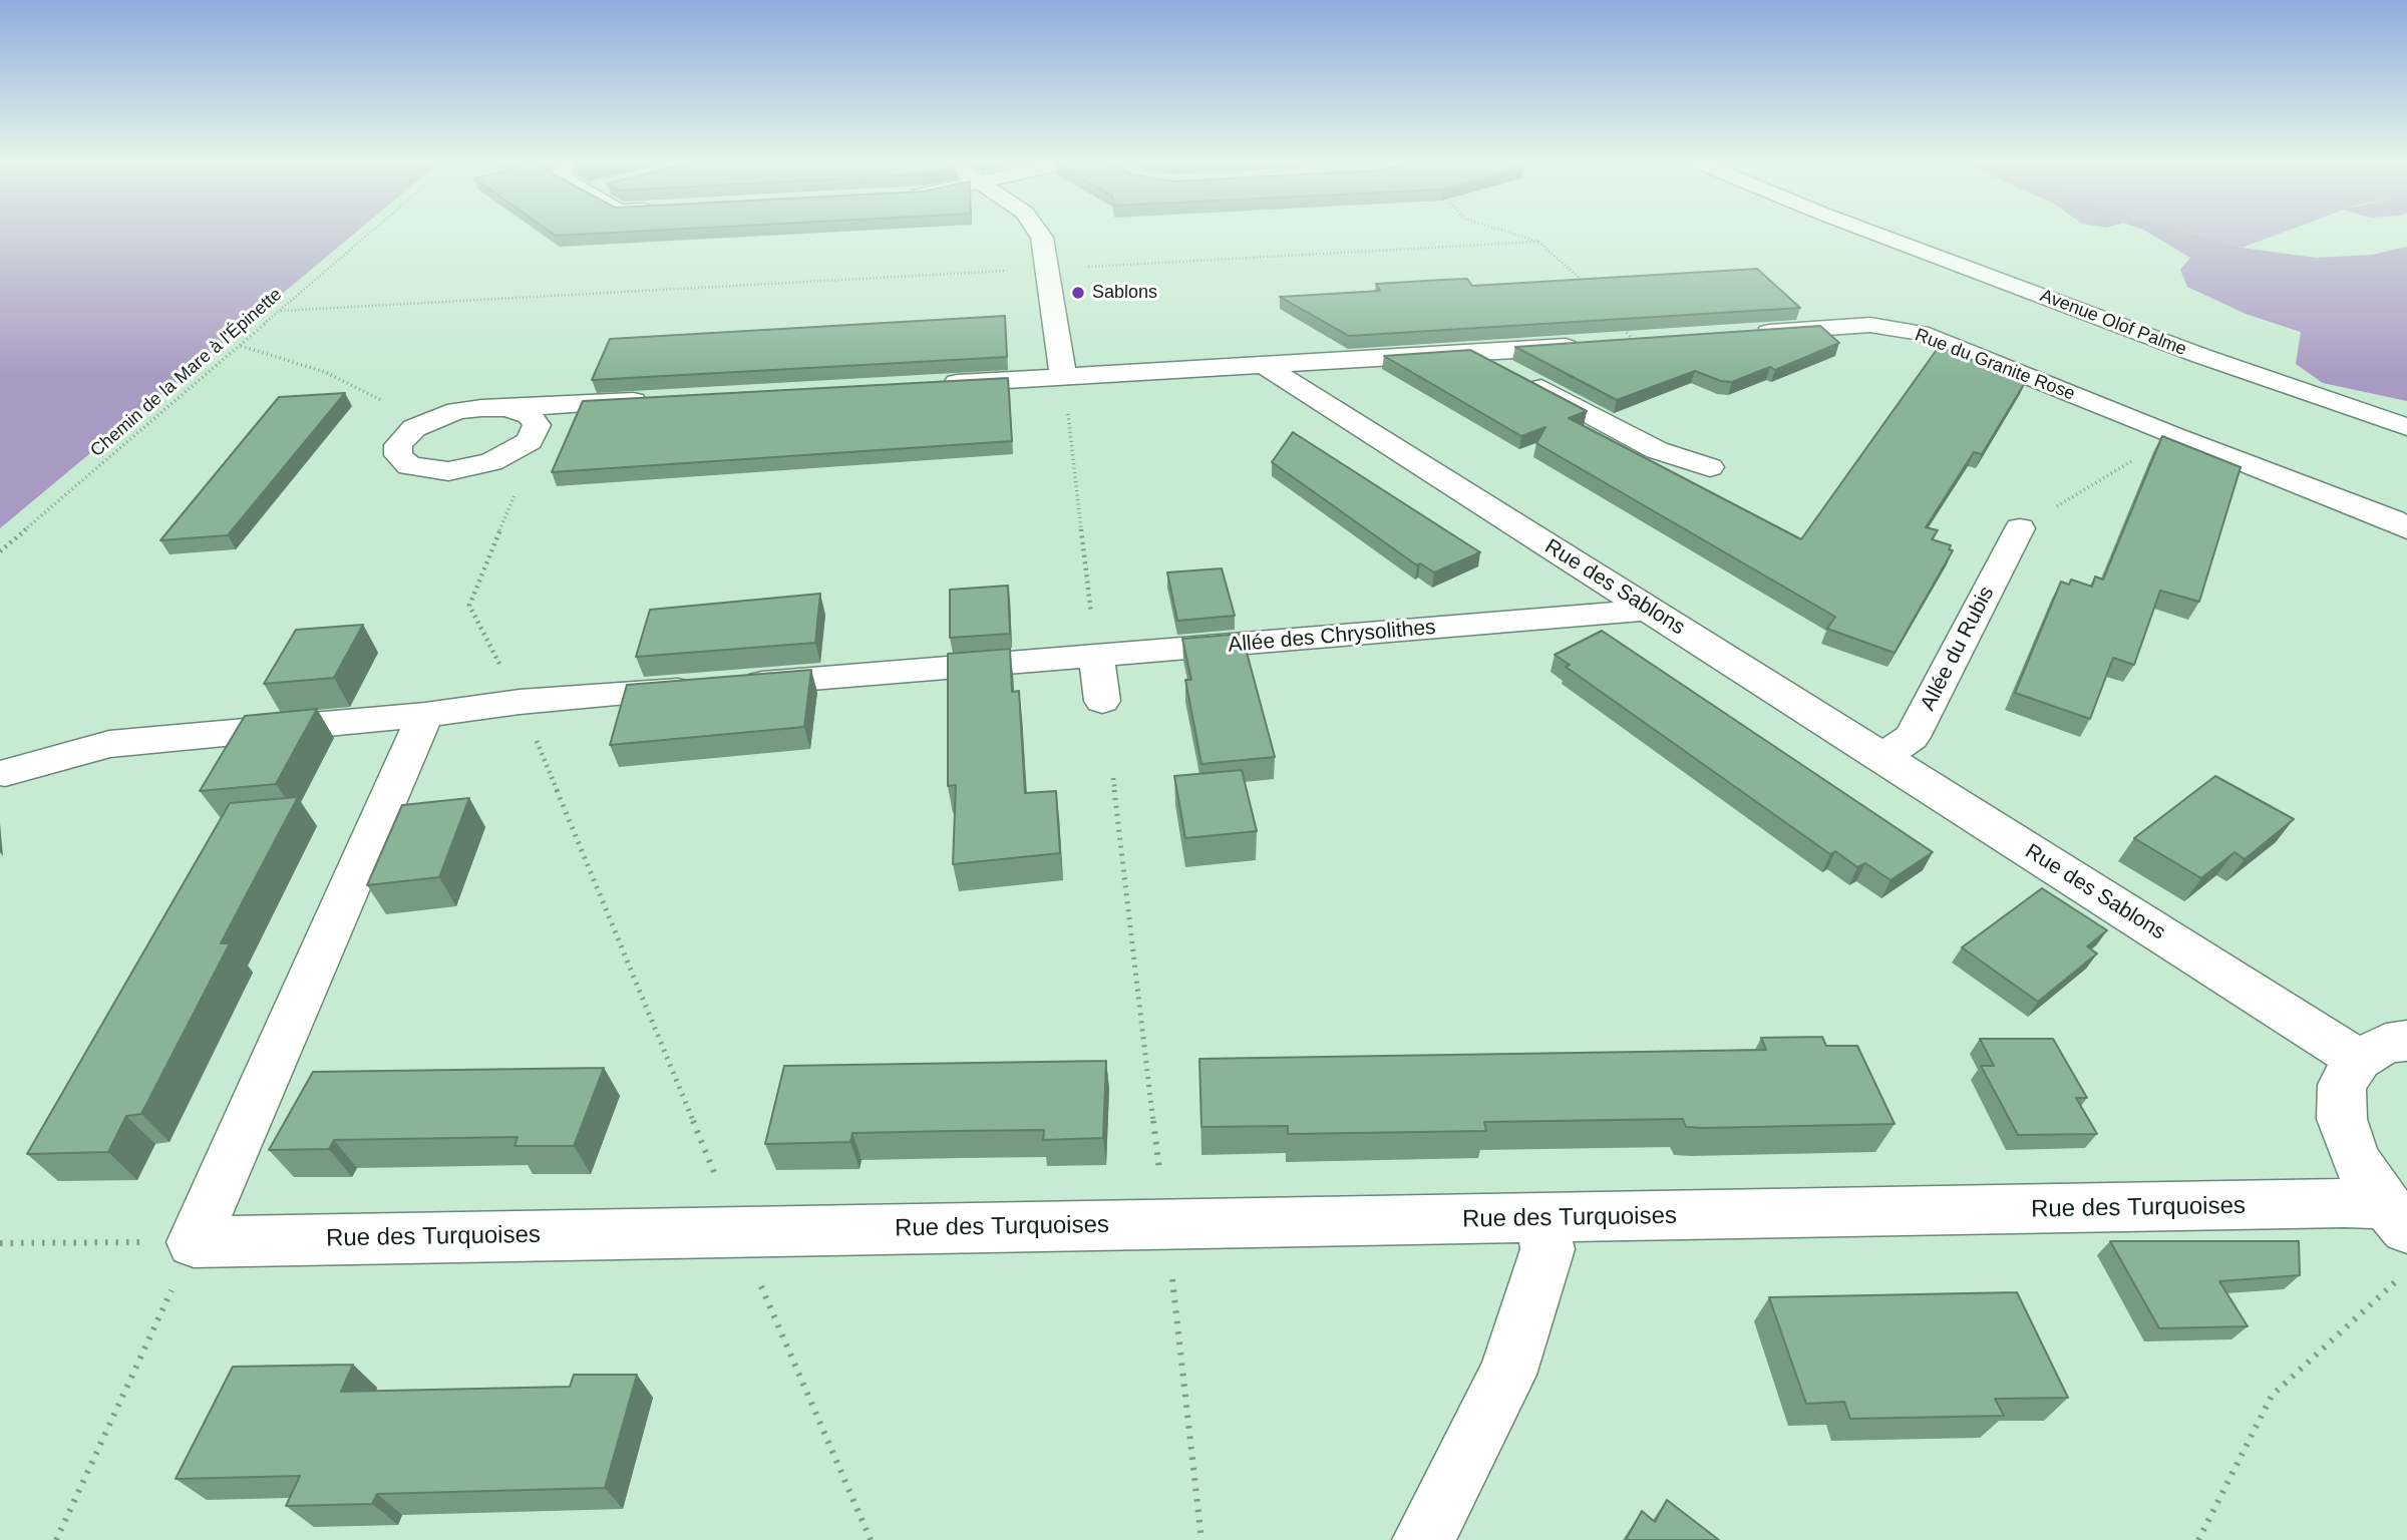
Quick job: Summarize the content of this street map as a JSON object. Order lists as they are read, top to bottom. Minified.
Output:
{"streets":{"street":["Avenue Olof Palme","Rue du Granite Rose","Rue des Sablons","Allée des Chrysolithes","Allée du Rubis","Rue des Turquoises"],"path":["Chemin de la Mare à l'Épinette"]},"crossings":[["Rue des Sablons","Allée des Chrysolithes"],["Rue des Sablons","Allée du Rubis"]],"places":["Sablons"]}
